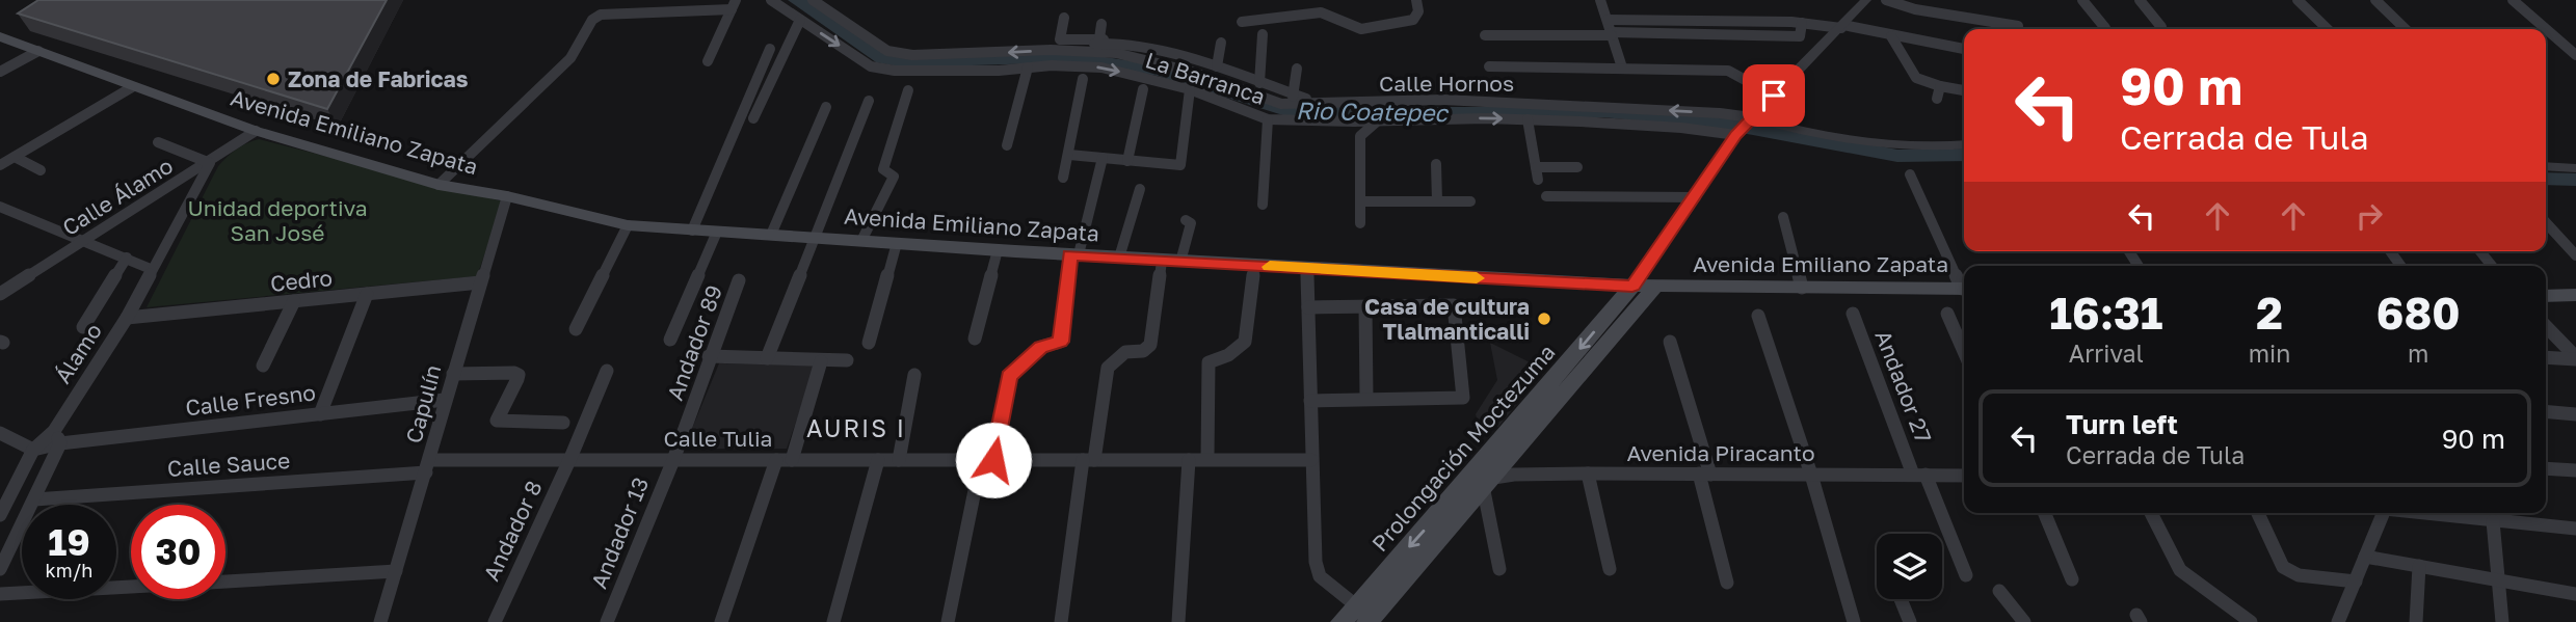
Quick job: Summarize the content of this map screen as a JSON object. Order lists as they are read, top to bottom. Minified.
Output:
{"streets":{"main road":["Avenida Emiliano Zapata","Prolongación Moctezuma"],"street":["La Barranca","Calle Hornos","Calle Álamo","Cedro","Andador 89","Álamo","Andador 27","Calle Fresno","Capulín","Calle Tulia","Avenida Piracanto","Calle Sauce","Andador 8","Andador 13"]},"crossings":[["La Barranca","Prolongación Moctezuma"],["Calle Hornos","Prolongación Moctezuma"],["Avenida Emiliano Zapata","Calle Álamo"],["Avenida Emiliano Zapata","Capulín"],["Avenida Emiliano Zapata","Prolongación Moctezuma"],["Calle Álamo","Álamo"],["Cedro","Álamo"],["Cedro","Capulín"],["Andador 89","Calle Tulia"],["Andador 89","Andador 13"],["Álamo","Calle Fresno"],["Álamo","Calle Sauce"],["Andador 27","Avenida Piracanto"],["Calle Fresno","Capulín"],["Capulín","Calle Tulia"],["Capulín","Calle Sauce"],["Calle Tulia","Calle Sauce"],["Calle Tulia","Andador 8"],["Calle Tulia","Andador 13"],["Prolongación Moctezuma","Avenida Piracanto"]],"districts":["AURIS I"],"water":["Rio Coatepec"],"parks":["Unidad deportiva San José"],"places":["Zona de Fabricas","Casa de cultura Tlalmanticalli"],"page":{"turn":["90 m","Cerrada de Tula"],"eta":["16:31","Arrival","2","min","680","m"],"list":[{"name":"Turn left","note":"Cerrada de Tula","value":"90 m"}],"speed":"19 km/h","limit":"30"}}
